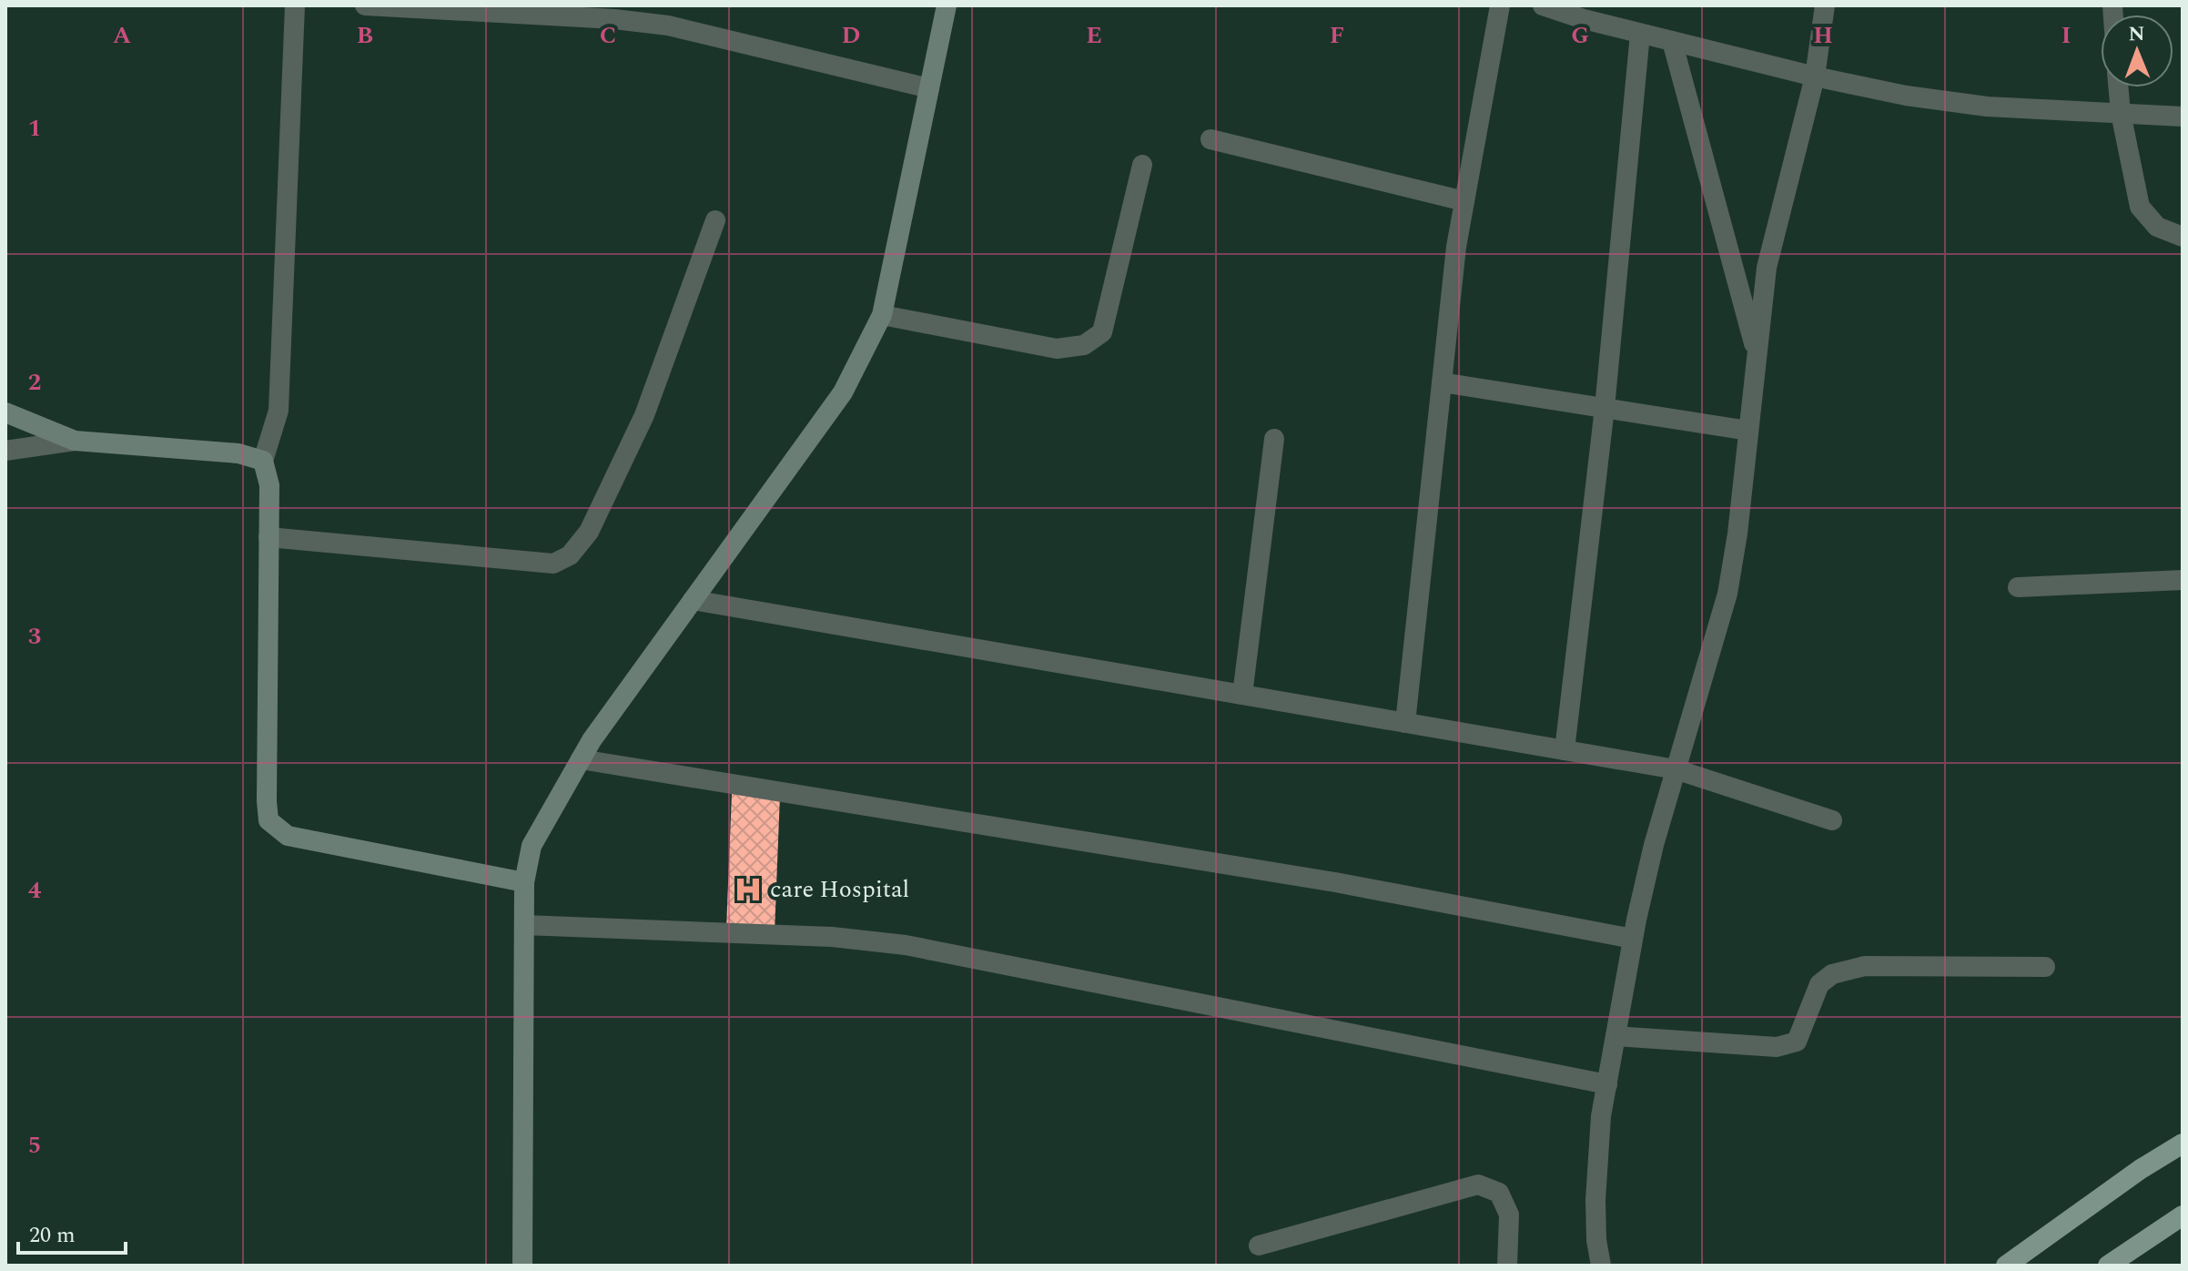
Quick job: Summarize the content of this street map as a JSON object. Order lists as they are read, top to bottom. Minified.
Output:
{"places":{"hospital":["care Hospital"]},"scale_bar":"20 m","north":"top","grid":{"columns":["A","B","C","D","E","F","G","H","I"],"rows":["1","2","3","4","5"]}}
